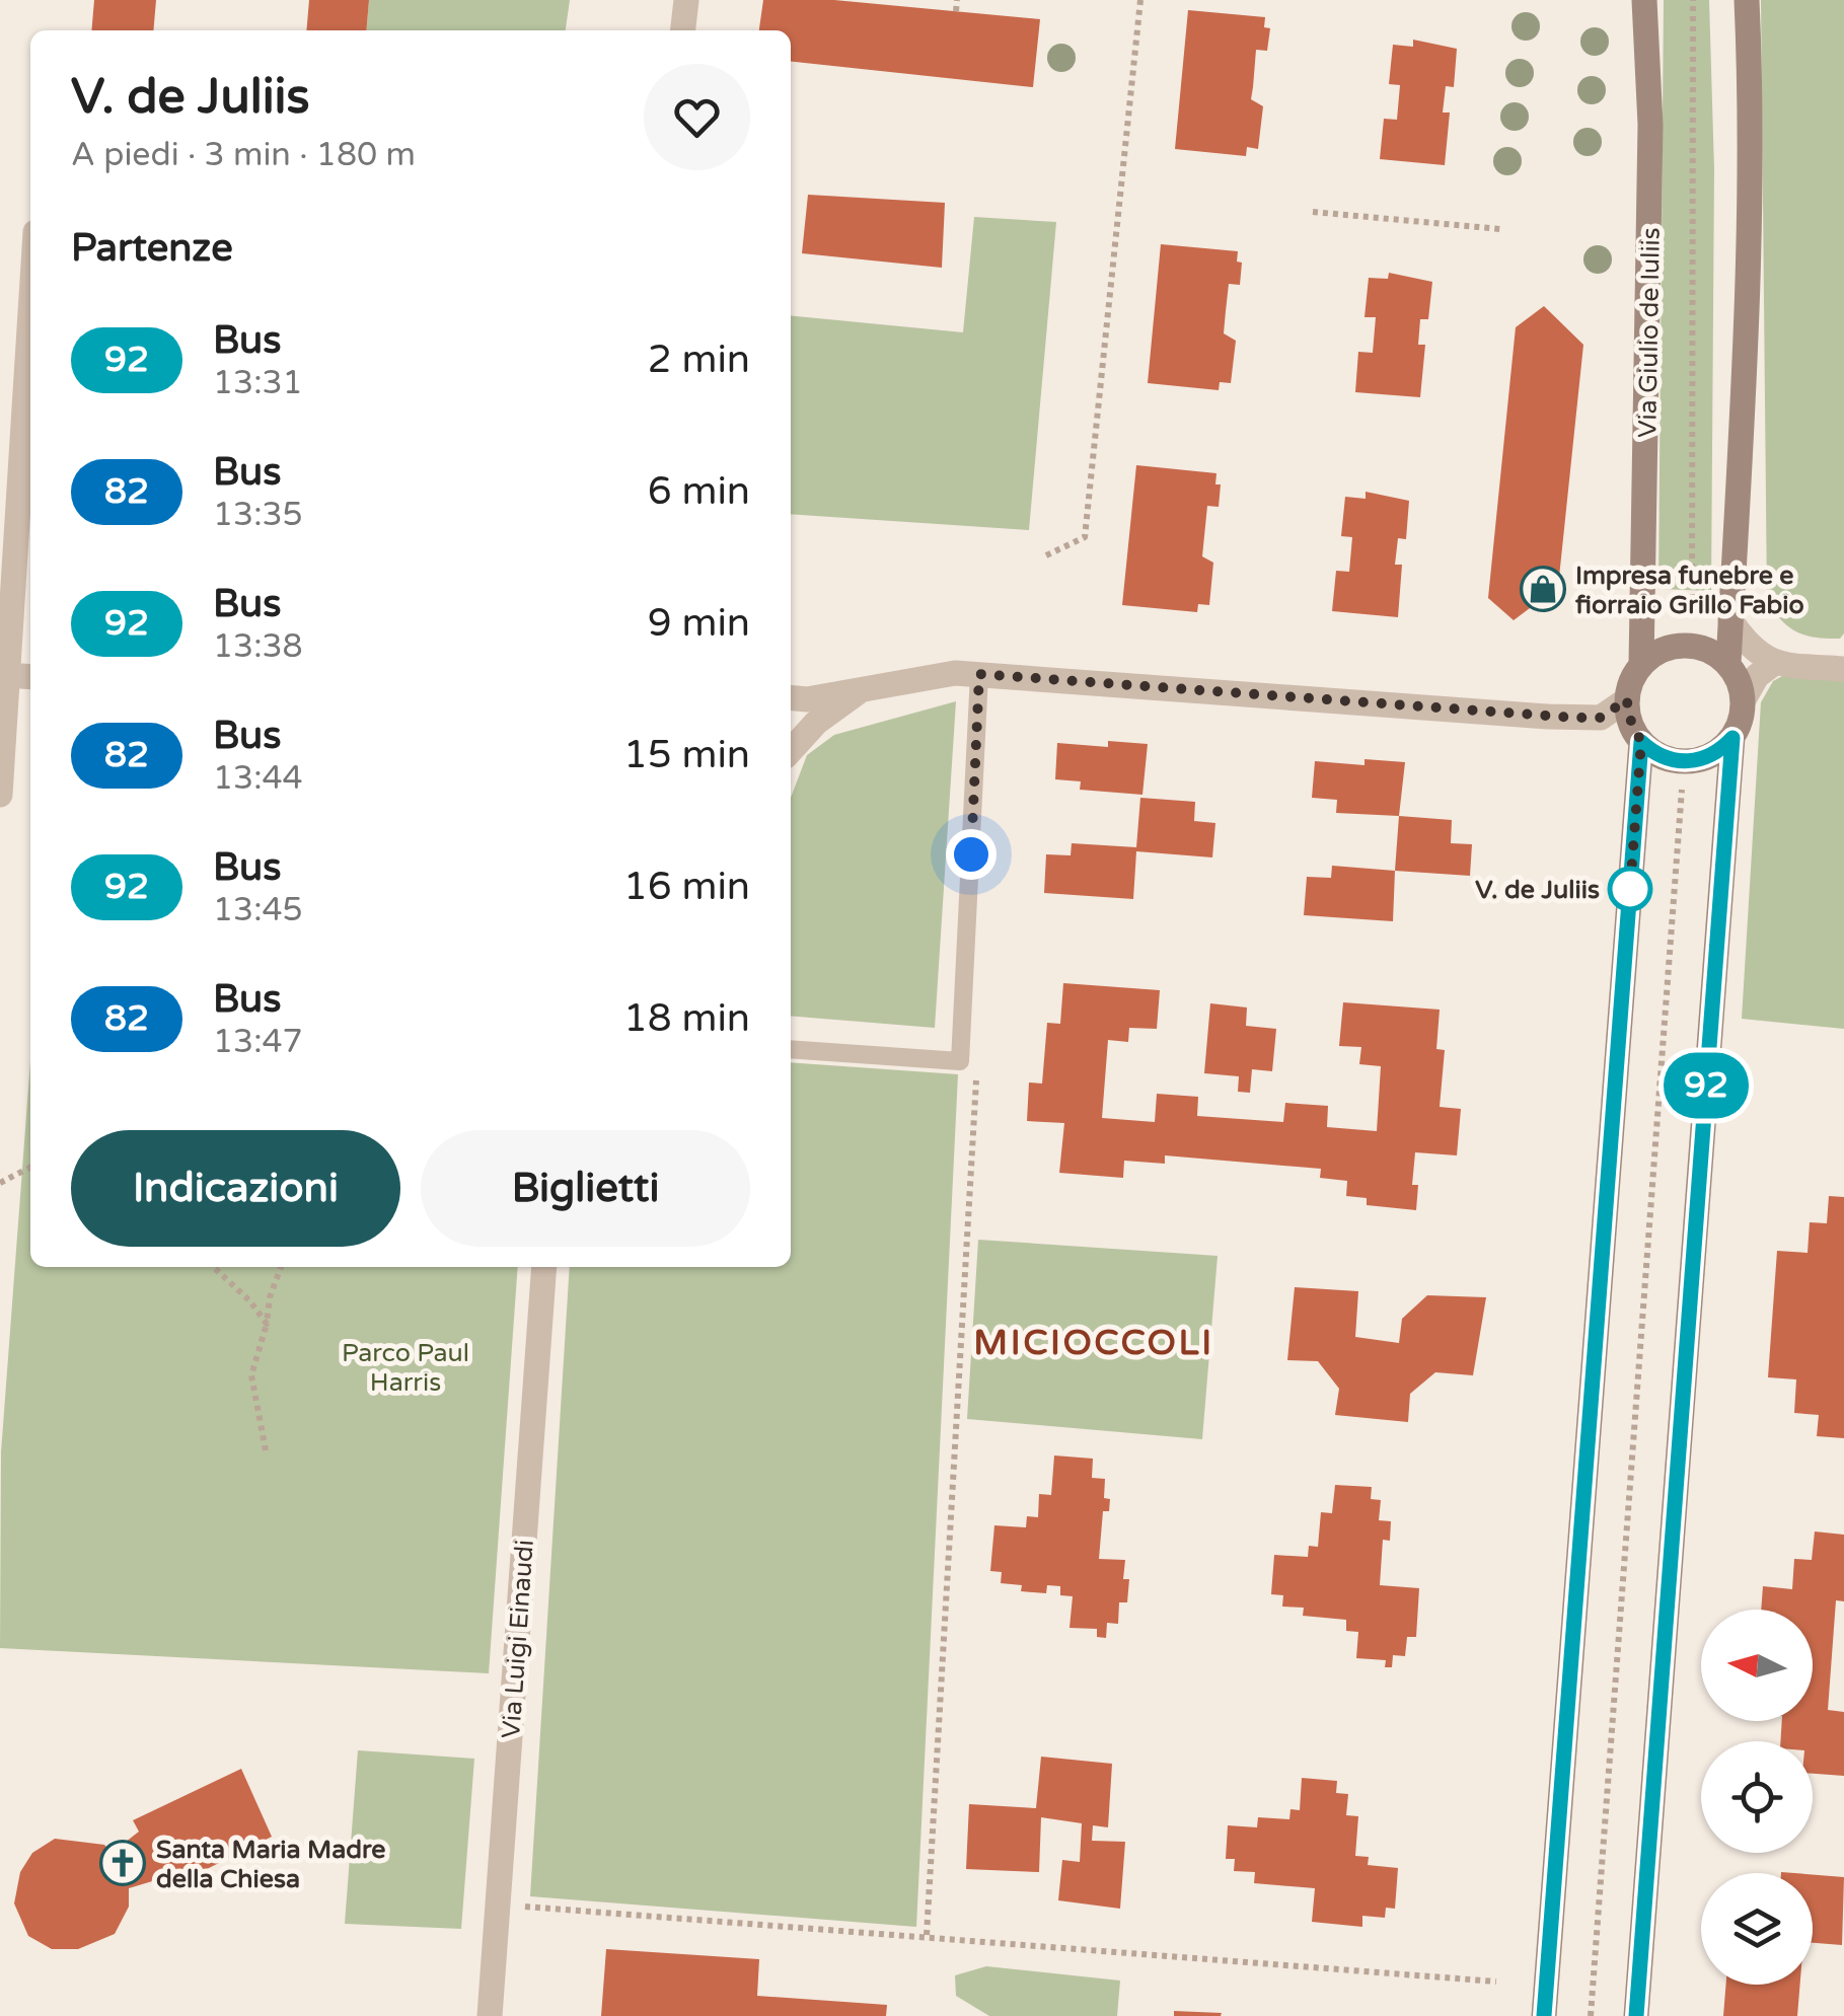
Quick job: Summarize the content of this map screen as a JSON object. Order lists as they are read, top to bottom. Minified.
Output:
{"streets":{"main road":["Via Giulio de Iuliis"],"street":["Via Luigi Einaudi"]},"districts":["MICIOCCOLI"],"parks":["Parco Paul Harris"],"places":{"shop":["Impresa funebre e fiorraio Grillo Fabio"],"other":["V. de Juliis"],"church":["Santa Maria Madre della Chiesa"]},"lines":["bus line 92"],"north":"left","page":{"on_map":"92","heading":[["V. de Juliis","A piedi · 3 min · 180 m"],"Partenze"],"list":[{"mark":"92","name":"Bus","note":"13:31","value":"2 min"},{"mark":"82","name":"Bus","note":"13:35","value":"6 min"},{"mark":"92","name":"Bus","note":"13:38","value":"9 min"},{"mark":"82","name":"Bus","note":"13:44","value":"15 min"},{"mark":"92","name":"Bus","note":"13:45","value":"16 min"},{"mark":"82","name":"Bus","note":"13:47","value":"18 min"}],"buttons":["Indicazioni","Biglietti"]}}
